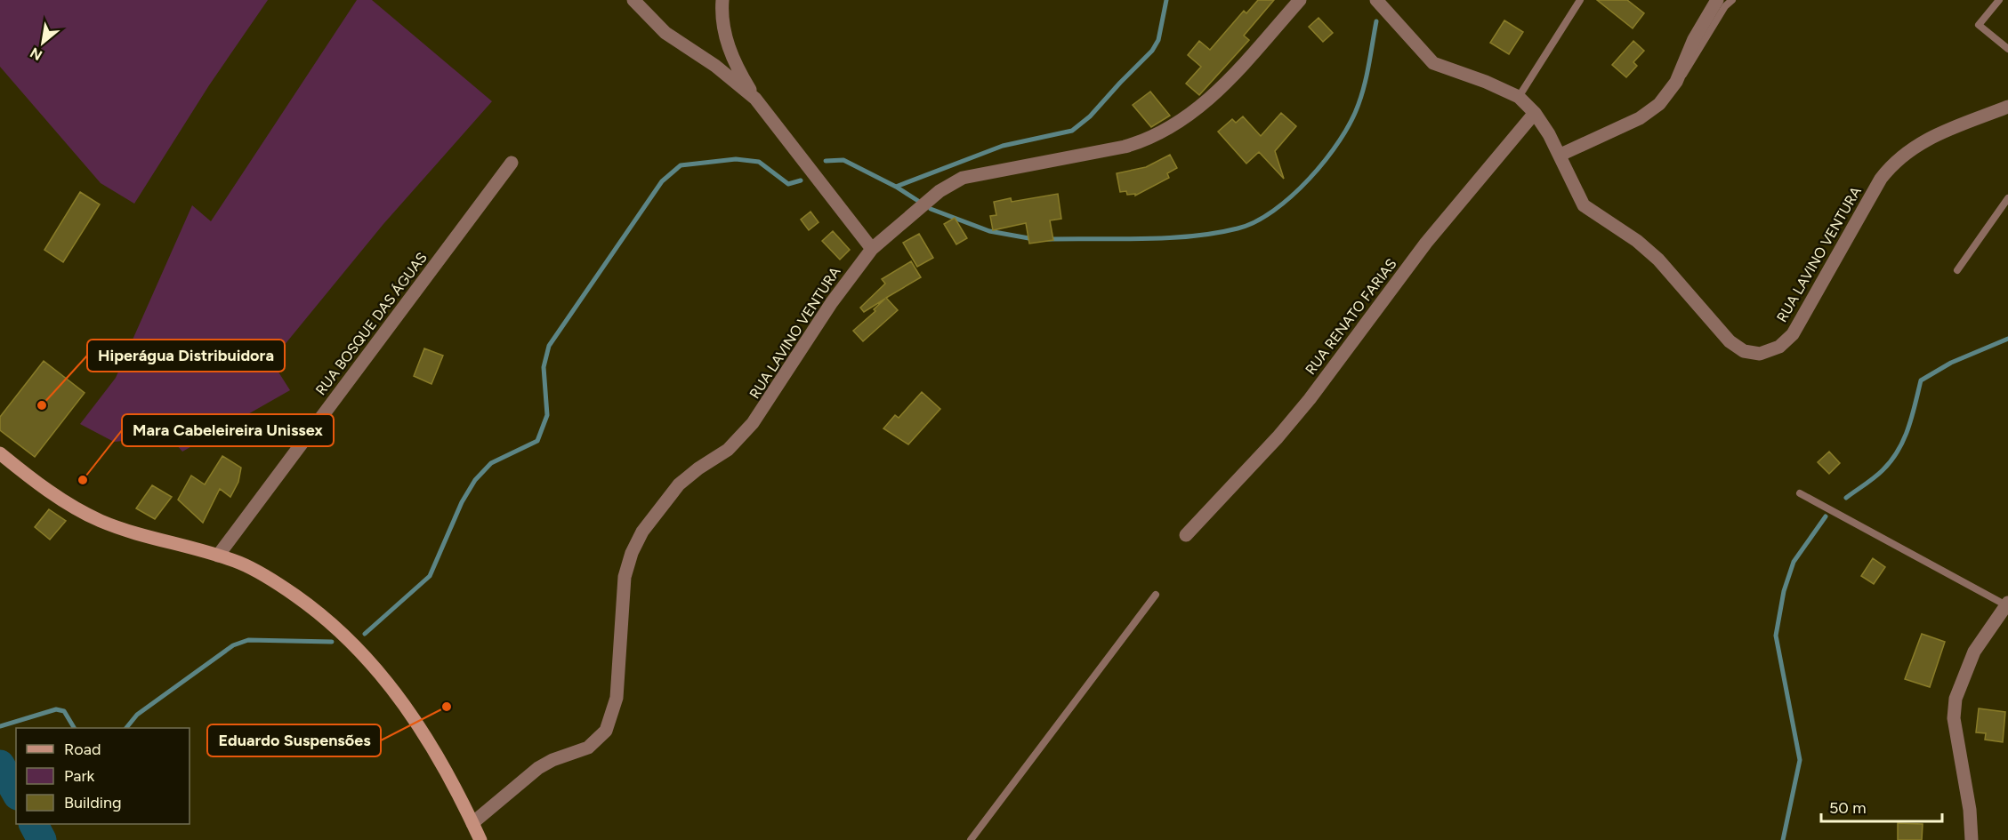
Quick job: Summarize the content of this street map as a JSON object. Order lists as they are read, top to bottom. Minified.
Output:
{"streets":{"street":["RUA LAVINO VENTURA","RUA RENATO FARIAS","RUA BOSQUE DAS ÁGUAS"]},"crossings":[["RUA LAVINO VENTURA","RUA RENATO FARIAS"]],"places":["Hiperágua Distribuidora","Mara Cabeleireira Unissex","Eduardo Suspensões"],"legend":["Road","Park","Building"],"scale_bar":"50 m","north":"bottom left"}
